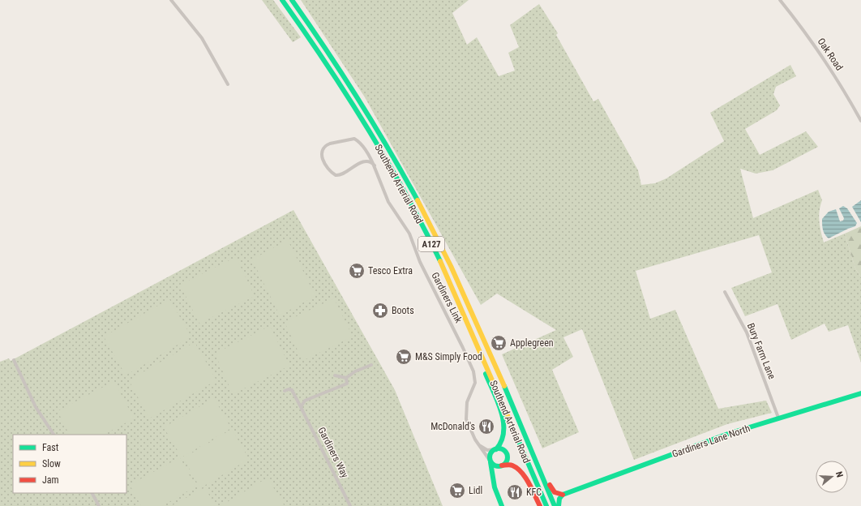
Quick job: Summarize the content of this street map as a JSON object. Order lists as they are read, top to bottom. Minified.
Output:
{"streets":{"main road":["Southend Arterial Road","A127","Gardiners Lane North"],"street":["Oak Road","Gardiners Link","Bury Farm Lane","Gardiners Way"]},"crossings":[["Southend Arterial Road","A127"],["A127","Gardiners Link"],["A127","Gardiners Lane North"],["Bury Farm Lane","Gardiners Lane North"]],"places":{"supermarket":["Tesco Extra","Applegreen","M&S Simply Food","Lidl"],"pharmacy":["Boots"],"restaurant":["McDonald's","KFC"]},"legend":["Fast","Slow","Jam"],"north":"right"}
